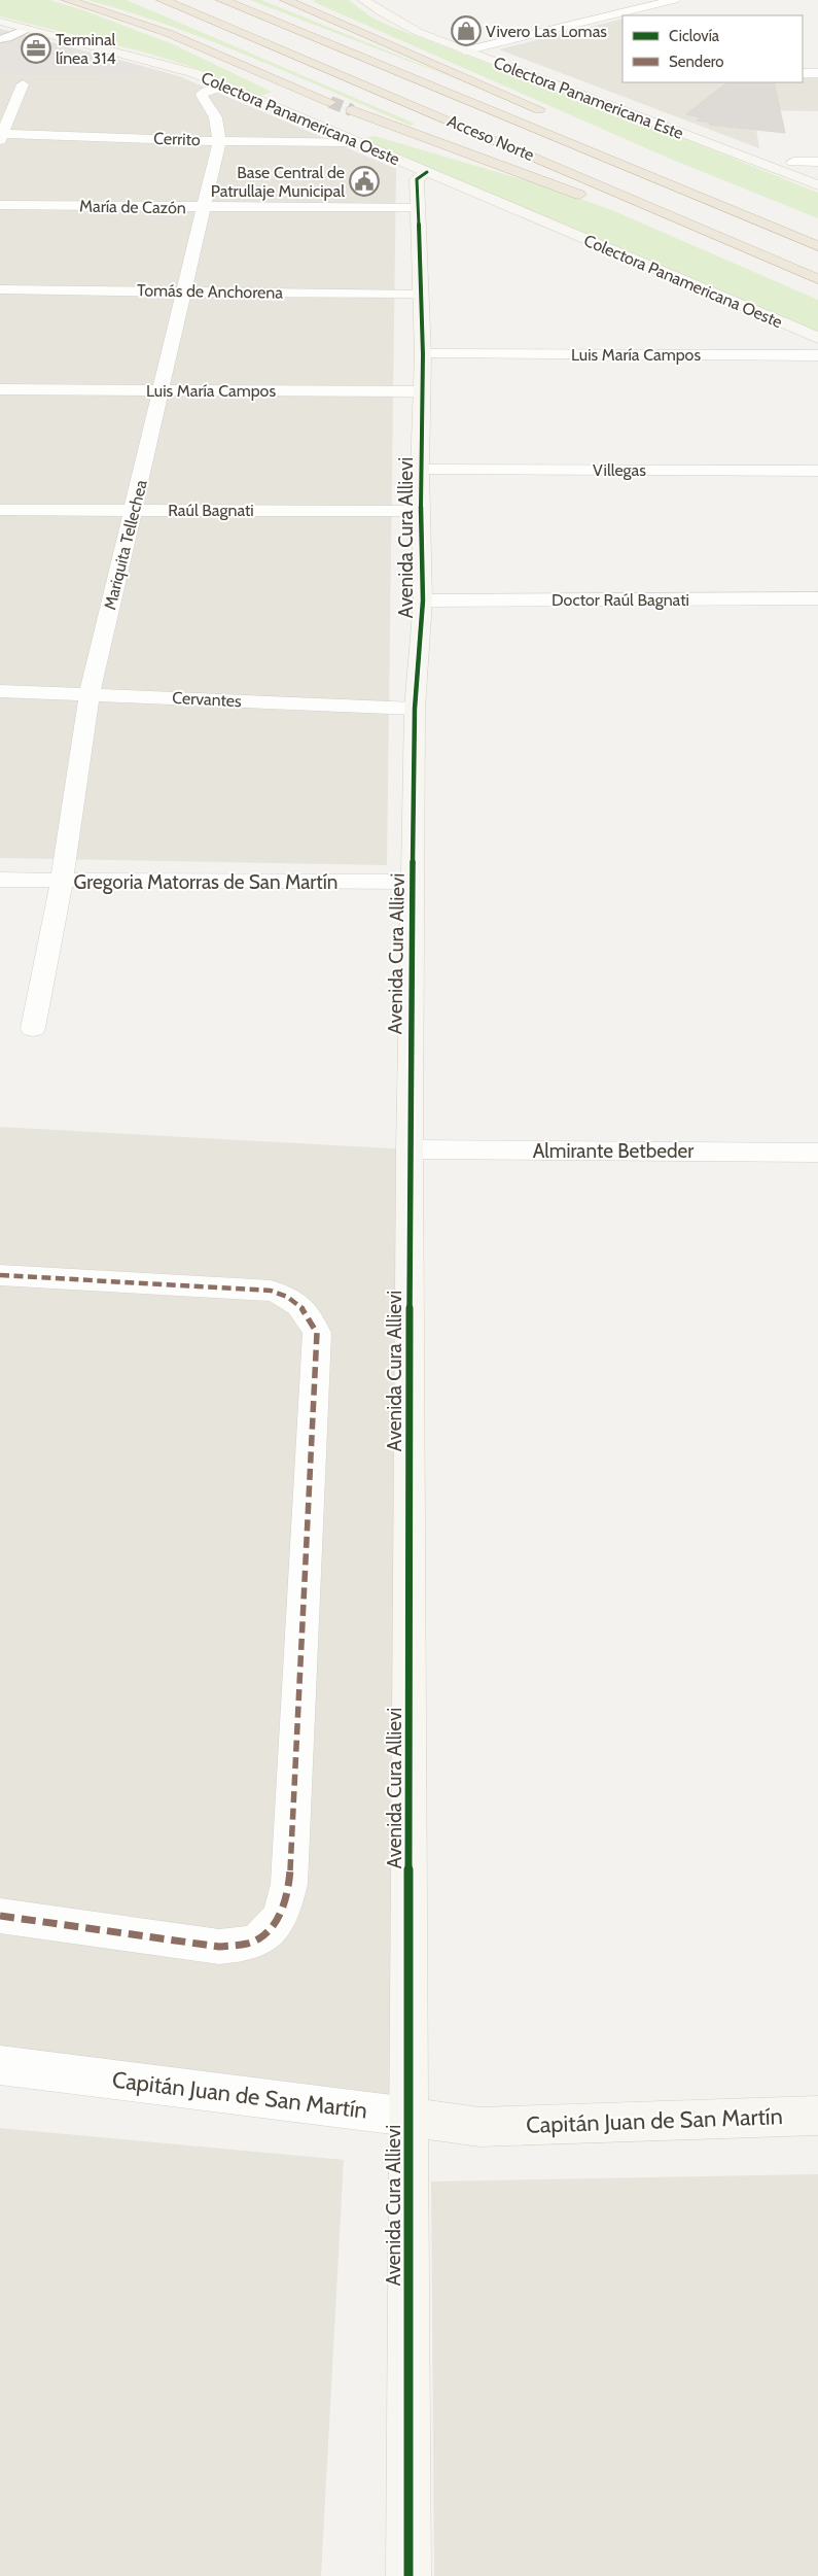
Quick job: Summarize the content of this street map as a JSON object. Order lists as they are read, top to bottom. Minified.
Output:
{"streets":{"highway":["Acceso Norte"],"street":["Colectora Panamericana Este","Colectora Panamericana Oeste","Cerrito","María de Cazón","Tomás de Anchorena","Luis María Campos","Villegas","Raúl Bagnati","Avenida Cura Allievi","Mariquita Tellechea","Doctor Raúl Bagnati","Cervantes","Gregoria Matorras de San Martín","Almirante Betbeder","Capitán Juan de San Martín"]},"crossings":[["Colectora Panamericana Oeste","Cerrito"],["Colectora Panamericana Oeste","Avenida Cura Allievi"],["Colectora Panamericana Oeste","Mariquita Tellechea"],["Cerrito","Mariquita Tellechea"],["María de Cazón","Avenida Cura Allievi"],["María de Cazón","Mariquita Tellechea"],["Tomás de Anchorena","Avenida Cura Allievi"],["Tomás de Anchorena","Mariquita Tellechea"],["Luis María Campos","Avenida Cura Allievi"],["Luis María Campos","Mariquita Tellechea"],["Villegas","Avenida Cura Allievi"],["Raúl Bagnati","Avenida Cura Allievi"],["Raúl Bagnati","Mariquita Tellechea"],["Avenida Cura Allievi","Doctor Raúl Bagnati"],["Avenida Cura Allievi","Cervantes"],["Avenida Cura Allievi","Gregoria Matorras de San Martín"],["Avenida Cura Allievi","Almirante Betbeder"],["Avenida Cura Allievi","Capitán Juan de San Martín"],["Mariquita Tellechea","Cervantes"],["Mariquita Tellechea","Gregoria Matorras de San Martín"]],"places":{"shop":["Vivero Las Lomas"],"office":["Terminal línea 314"],"public building":["Base Central de Patrullaje Municipal"]},"legend":["Ciclovía","Sendero"]}
